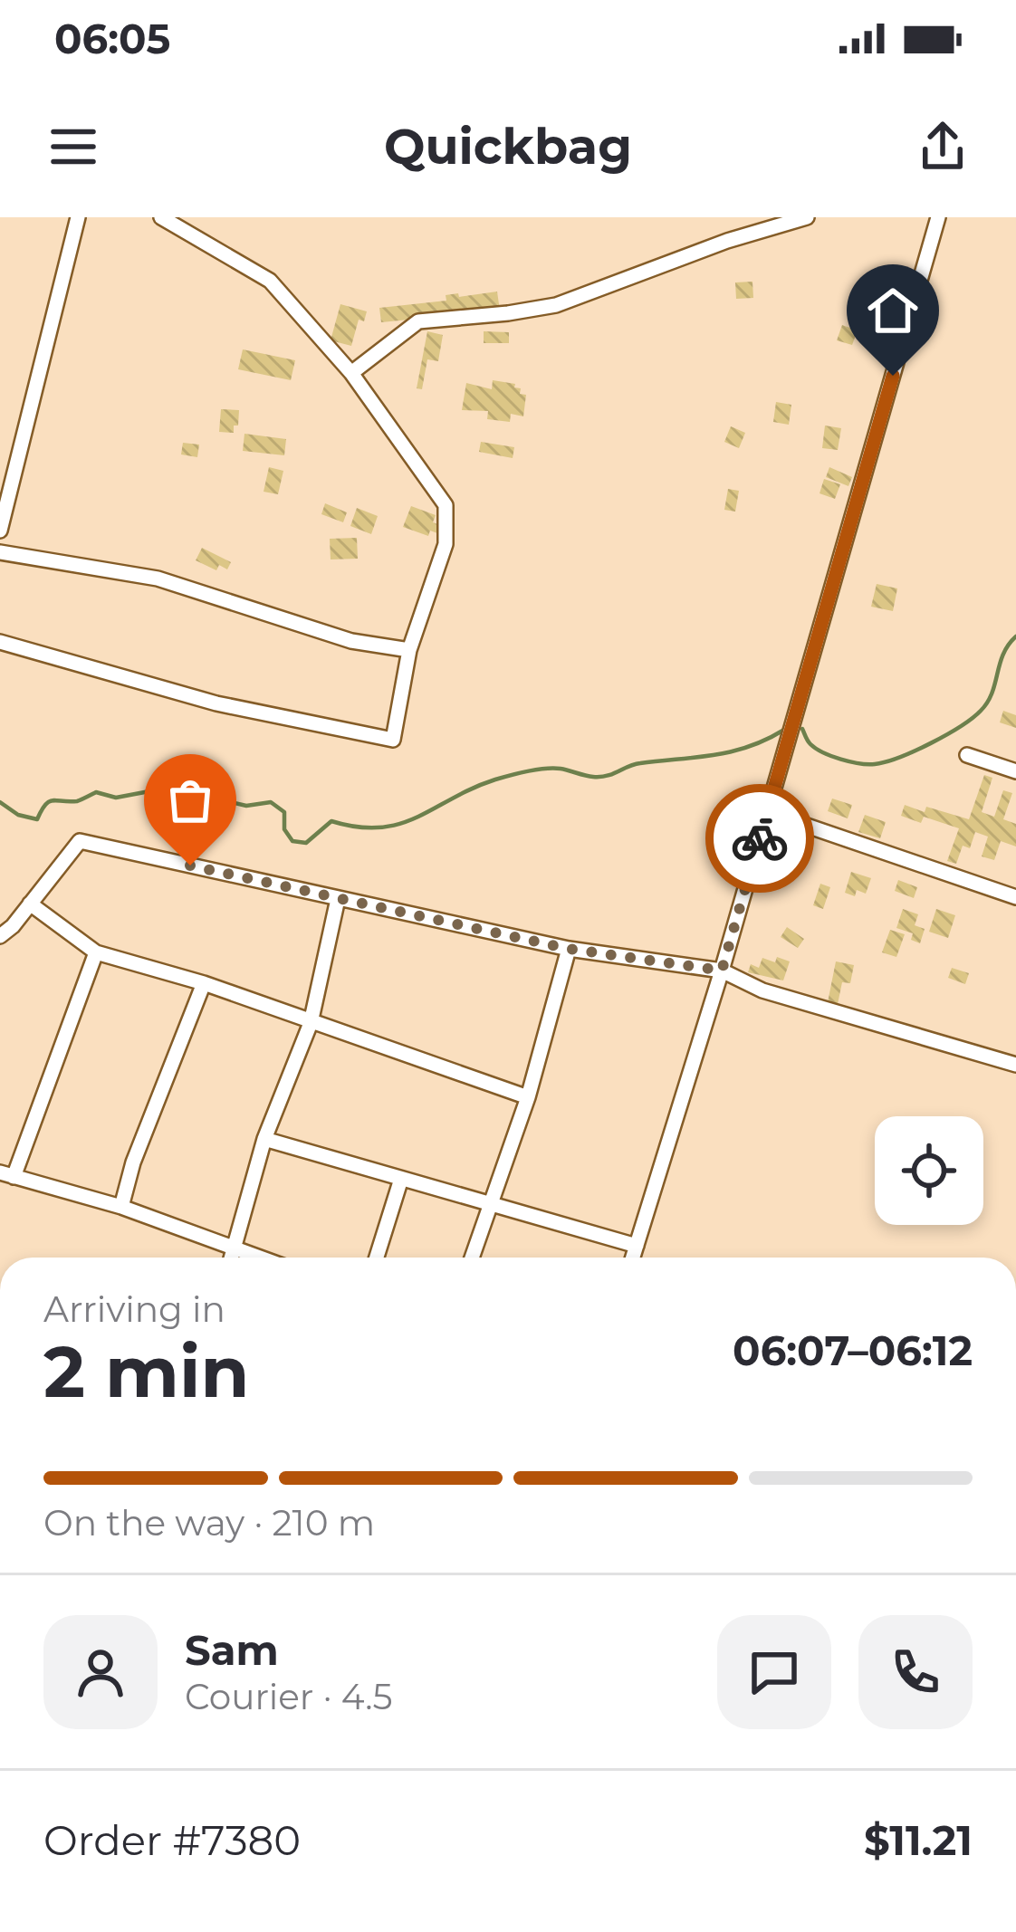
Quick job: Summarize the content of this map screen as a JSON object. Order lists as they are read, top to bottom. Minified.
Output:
{"page":{"status":"06:05","header":"Quickbag","heading":["2 min","Arriving in","06:07–06:12"],"panel":["Sam","Courier · 4.5","Order #7380","$11.21"],"bar":"On the way · 210 m"}}
